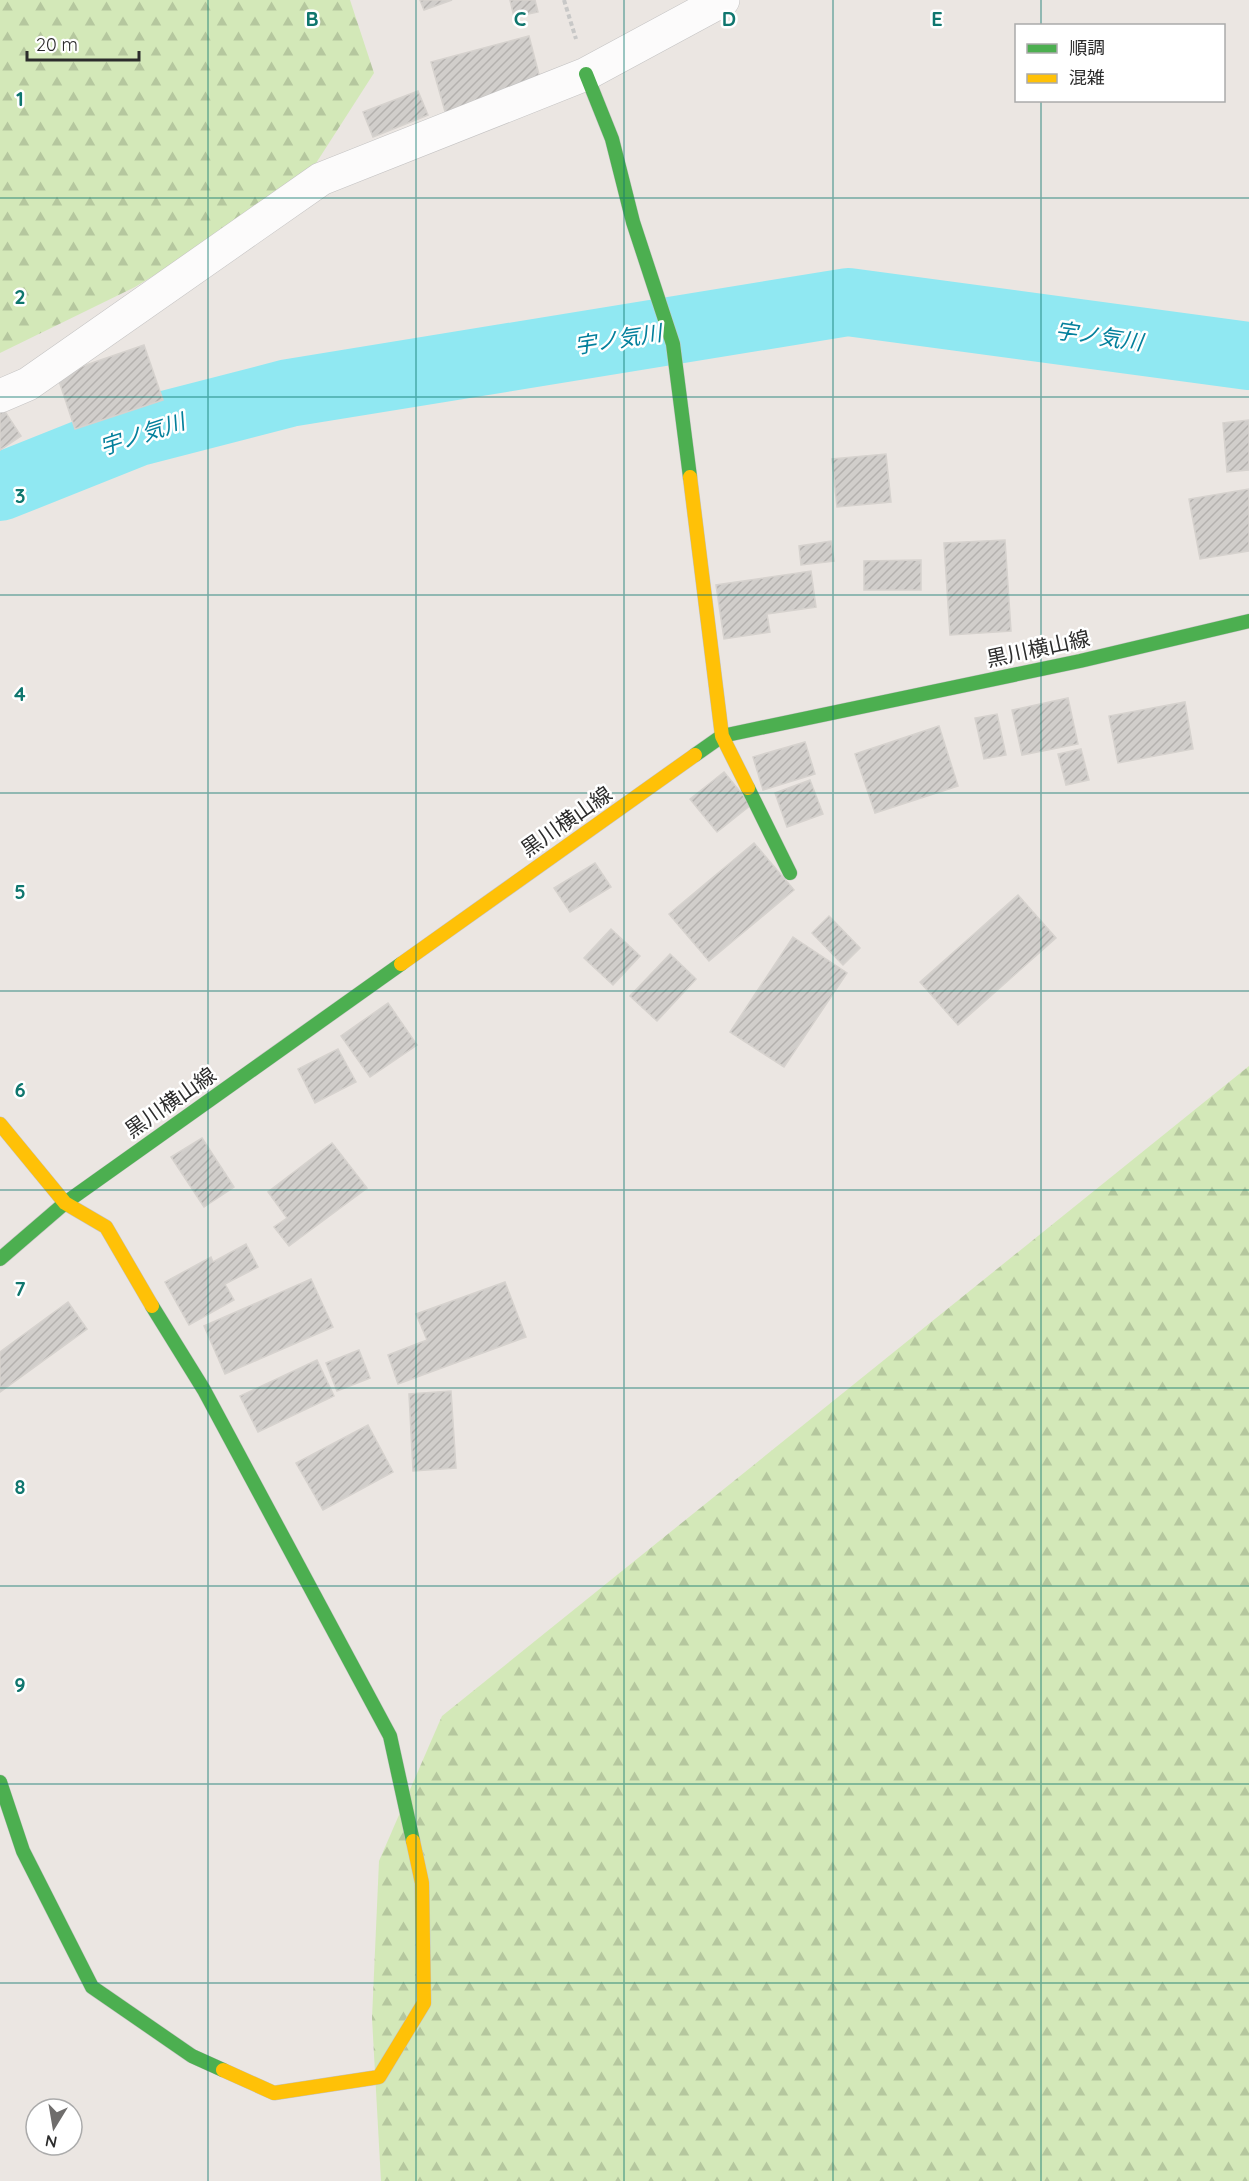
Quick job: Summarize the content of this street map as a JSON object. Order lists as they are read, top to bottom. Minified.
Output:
{"streets":{"street":["黒川横山線"]},"water":["宇ノ気川"],"legend":["順調","混雑"],"scale_bar":"20 m","north":"bottom","grid":{"columns":["B","C","D","E"],"rows":["1","2","3","4","5","6","7","8","9"]}}
